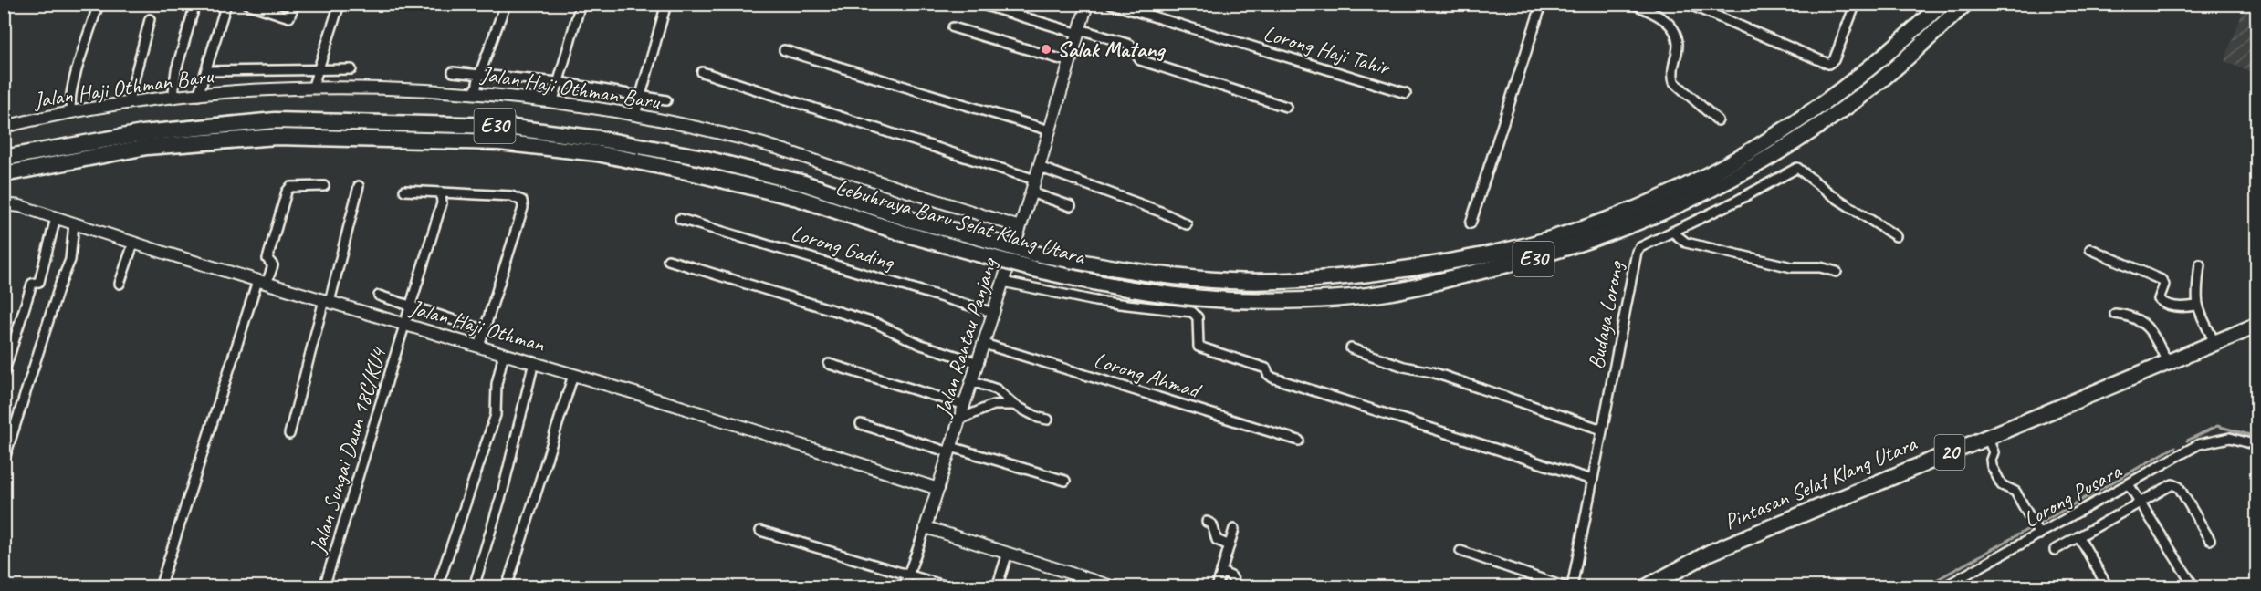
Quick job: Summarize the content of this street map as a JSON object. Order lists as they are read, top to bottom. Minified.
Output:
{"streets":{"highway":["E30","Lebuhraya Baru Selat Klang Utara","20","Pintasan Selat Klang Utara"],"street":["Lorong Haji Tahir","Jalan Haji Othman Baru","Lorong Gading","Budaya Lorong","Jalan Haji Othman","Jalan Rantau Panjang","Lorong Ahmad","Jalan Sungai Daun 18C/KU4","Lorong Pusara"]},"crossings":[["Jalan Haji Othman Baru","Jalan Rantau Panjang"],["Lorong Gading","Jalan Rantau Panjang"],["Jalan Haji Othman","Jalan Rantau Panjang"],["Jalan Haji Othman","Jalan Sungai Daun 18C/KU4"],["Jalan Rantau Panjang","Lorong Ahmad"]],"places":["Salak Matang"]}
